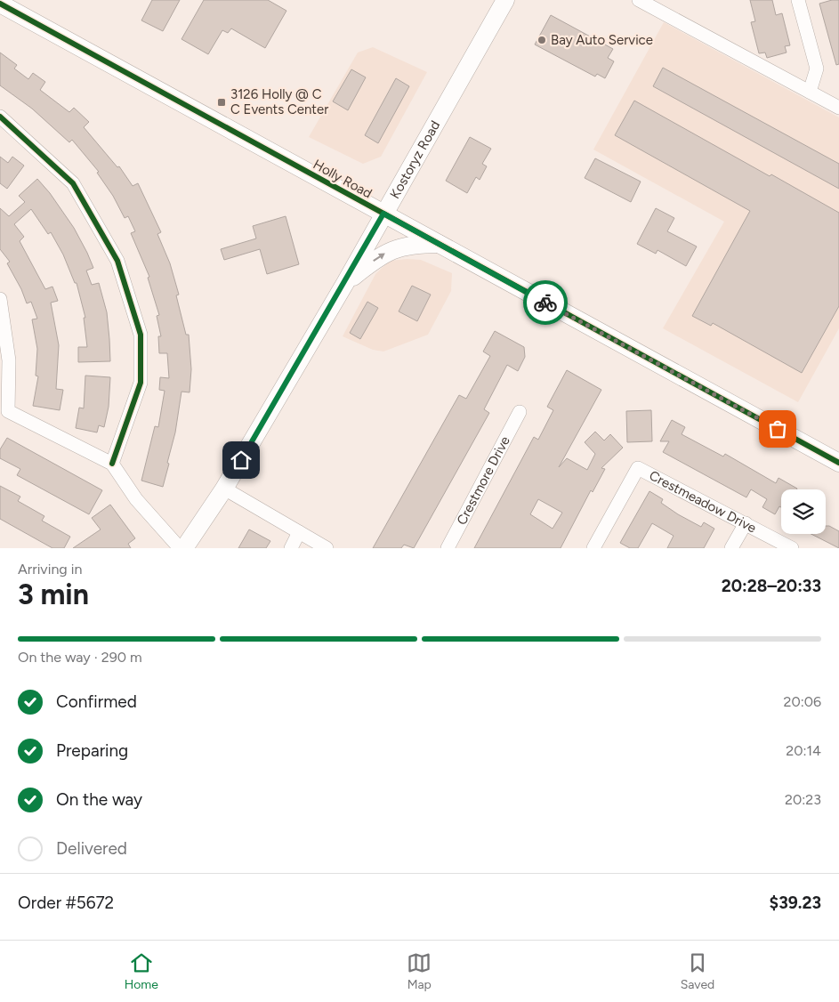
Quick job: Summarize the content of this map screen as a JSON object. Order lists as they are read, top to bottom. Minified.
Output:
{"streets":{"main road":["Kostoryz Road","Holly Road"],"street":["Crestmore Drive","Crestmeadow Drive"]},"crossings":[["Kostoryz Road","Holly Road"]],"places":{"other":["Bay Auto Service"],"transit":["3126 Holly @ C C Events Center"]},"page":{"heading":["3 min","Arriving in","20:28–20:33"],"panel":["Order #5672","$39.23"],"bar":"On the way · 290 m","list":[["Confirmed","20:06"],["Preparing","20:14"],["On the way","20:23"],"Delivered"],"tabs":["Home","Map","Saved"]}}
